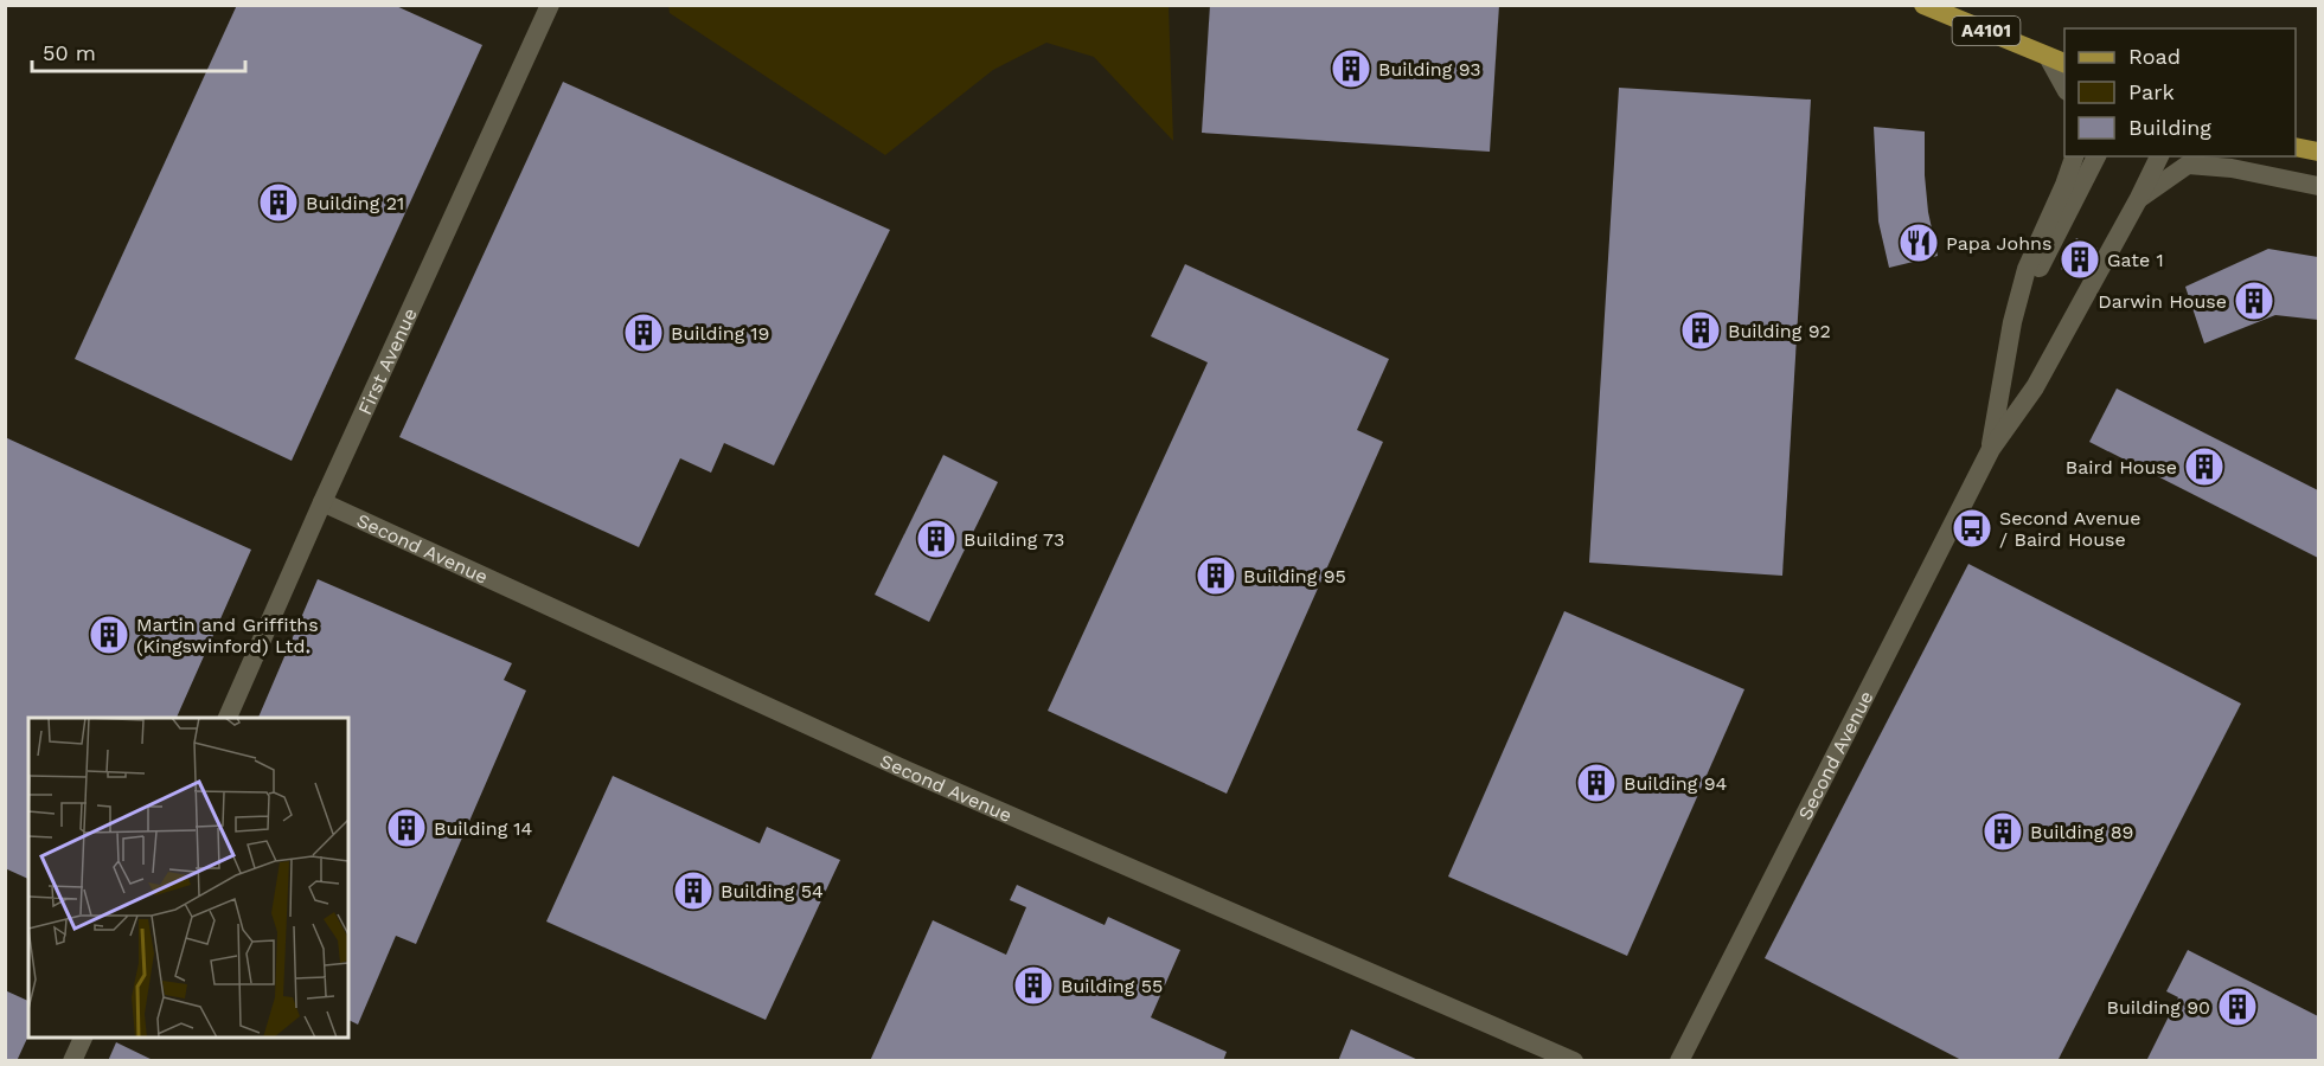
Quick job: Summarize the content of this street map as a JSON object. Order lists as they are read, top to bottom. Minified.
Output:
{"streets":{"main road":["A4101"],"street":["First Avenue","Second Avenue"]},"crossings":[["First Avenue","Second Avenue"]],"places":{"building":["Building 93","Building 21","Gate 1","Darwin House","Building 92","Building 19","Baird House","Building 73","Building 95","Martin and Griffiths (Kingswinford) Ltd.","Building 94","Building 14","Building 89","Building 54","Building 55","Building 90"],"restaurant":["Papa Johns"],"bus stop":["Second Avenue / Baird House"]},"legend":["Road","Park","Building"],"scale_bar":"50 m"}
